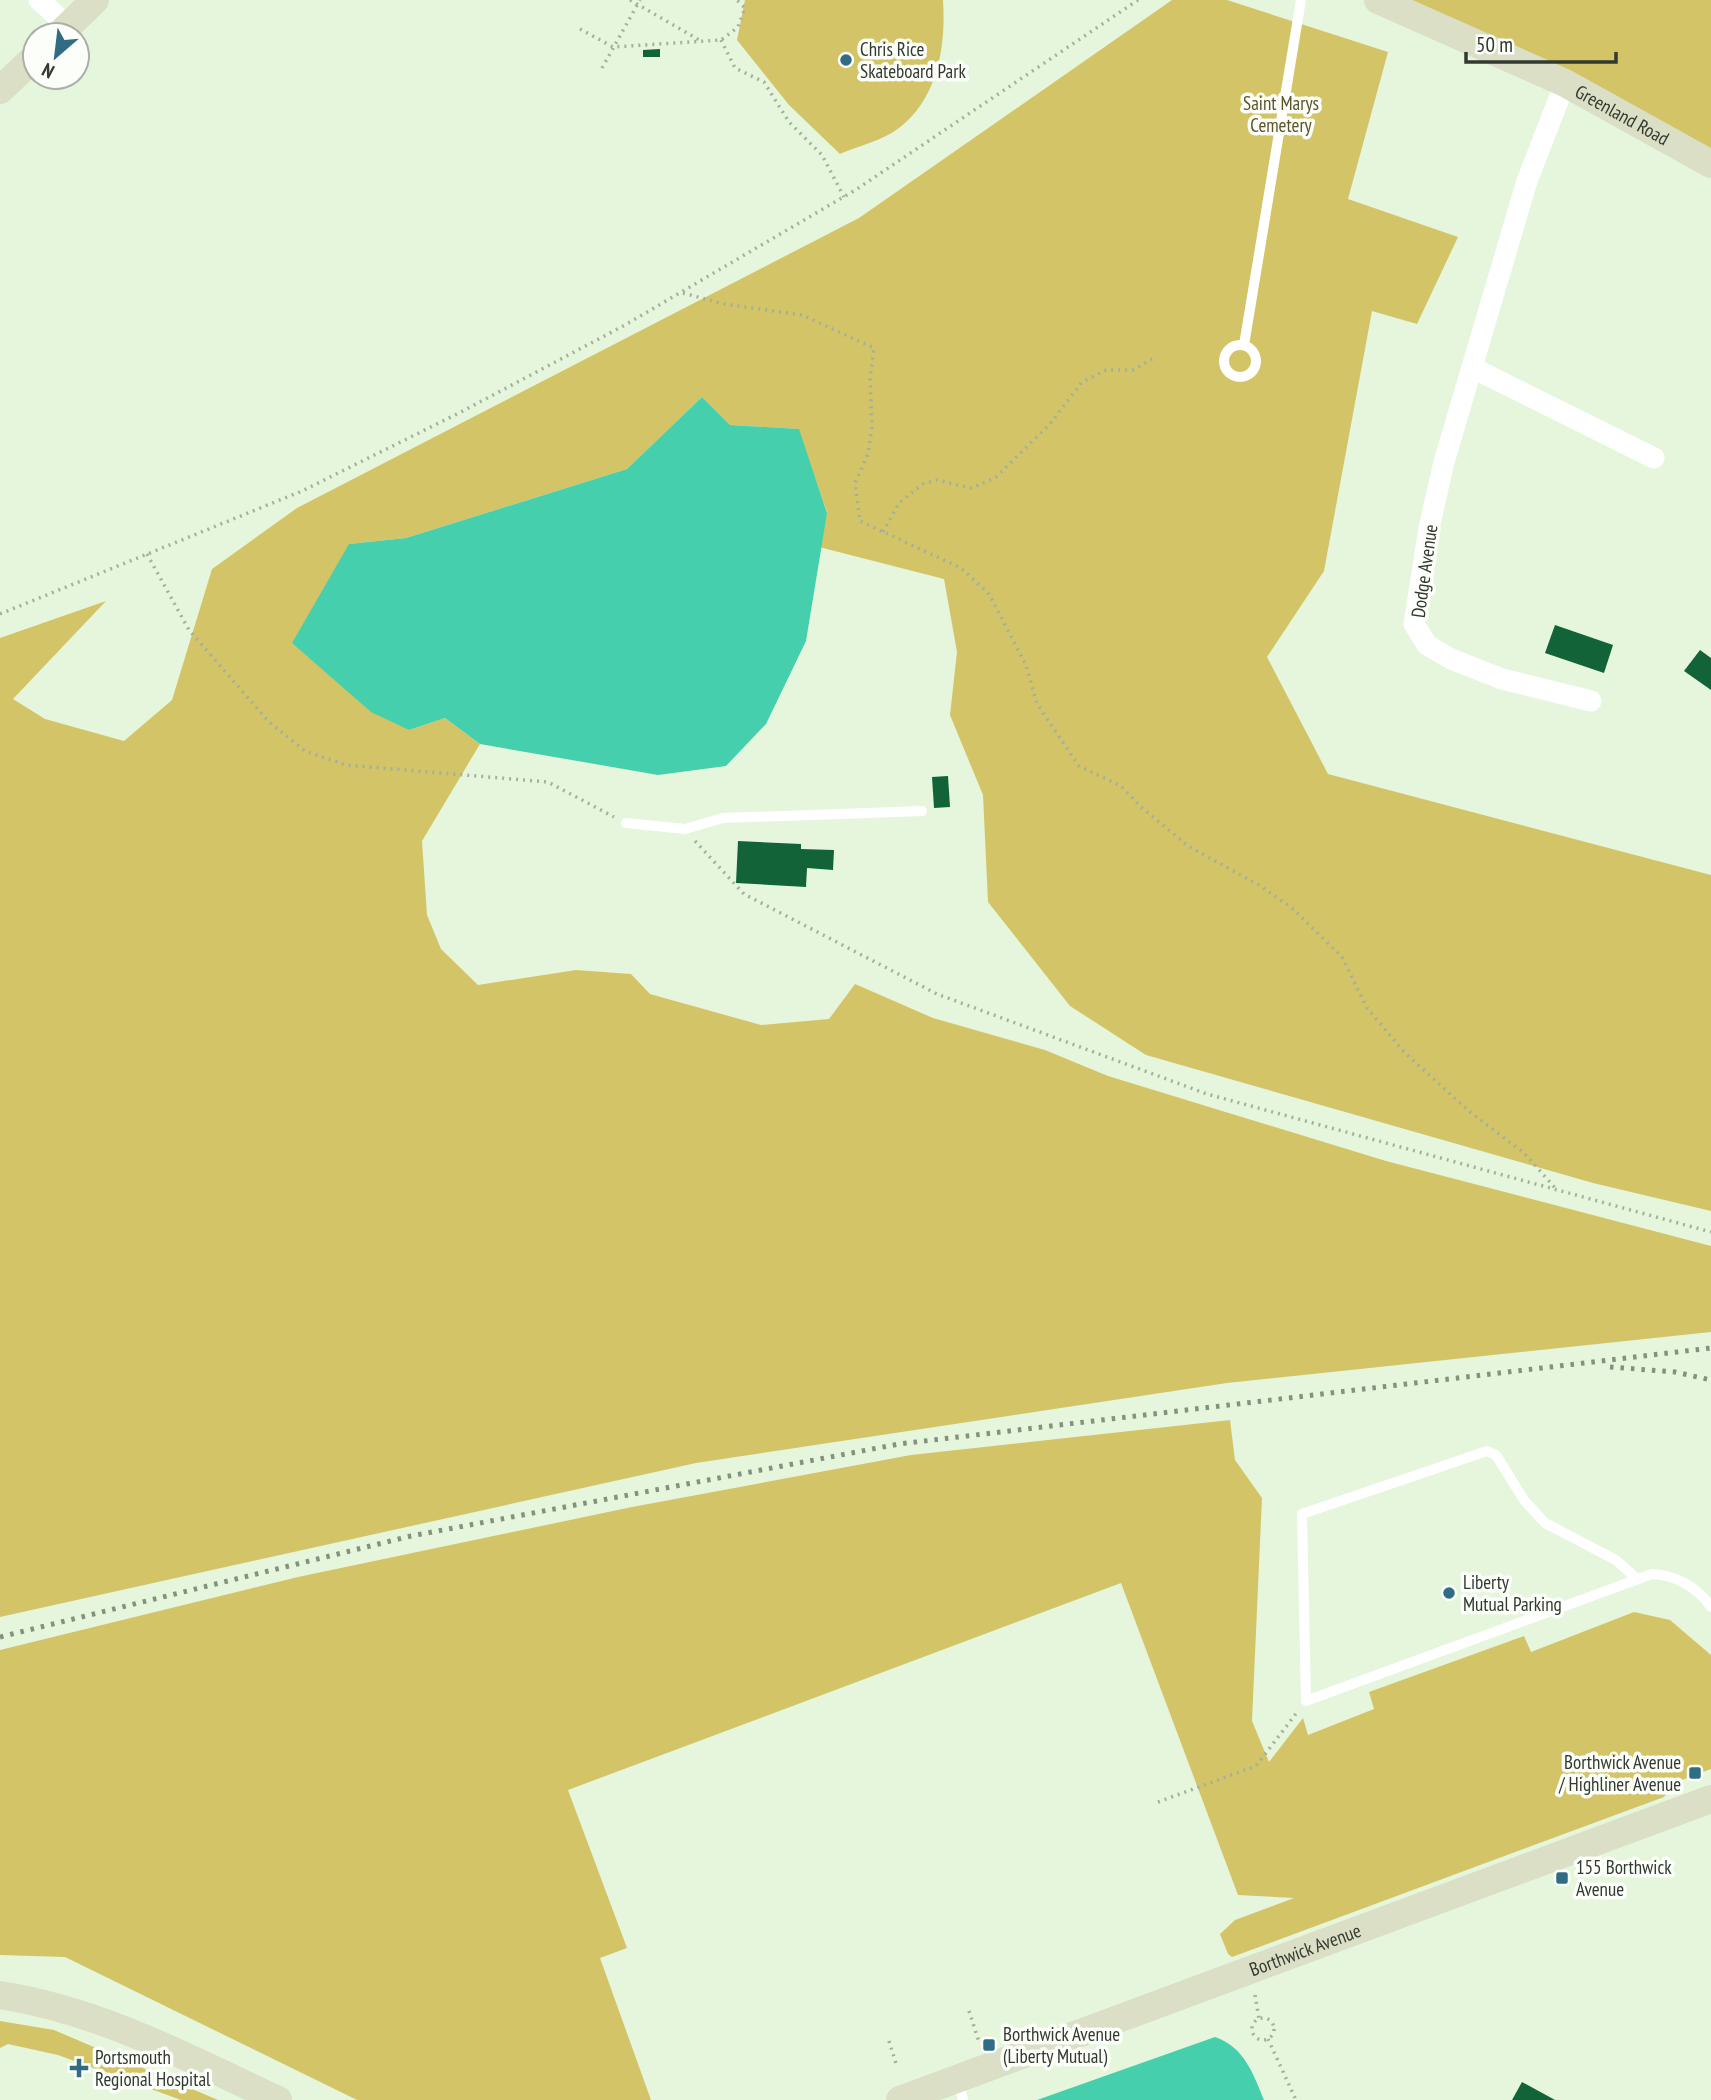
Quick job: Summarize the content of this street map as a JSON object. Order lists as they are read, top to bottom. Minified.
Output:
{"streets":{"street":["Greenland Road","Dodge Avenue","Borthwick Avenue"]},"crossings":[["Greenland Road","Dodge Avenue"]],"parks":["Saint Marys Cemetery"],"places":{"other":["Chris Rice Skateboard Park","Liberty Mutual Parking"],"transit":["Borthwick Avenue / Highliner Avenue","155 Borthwick Avenue","Borthwick Avenue (Liberty Mutual)"],"health":["Portsmouth Regional Hospital"]},"scale_bar":"50 m","north":"bottom left"}
